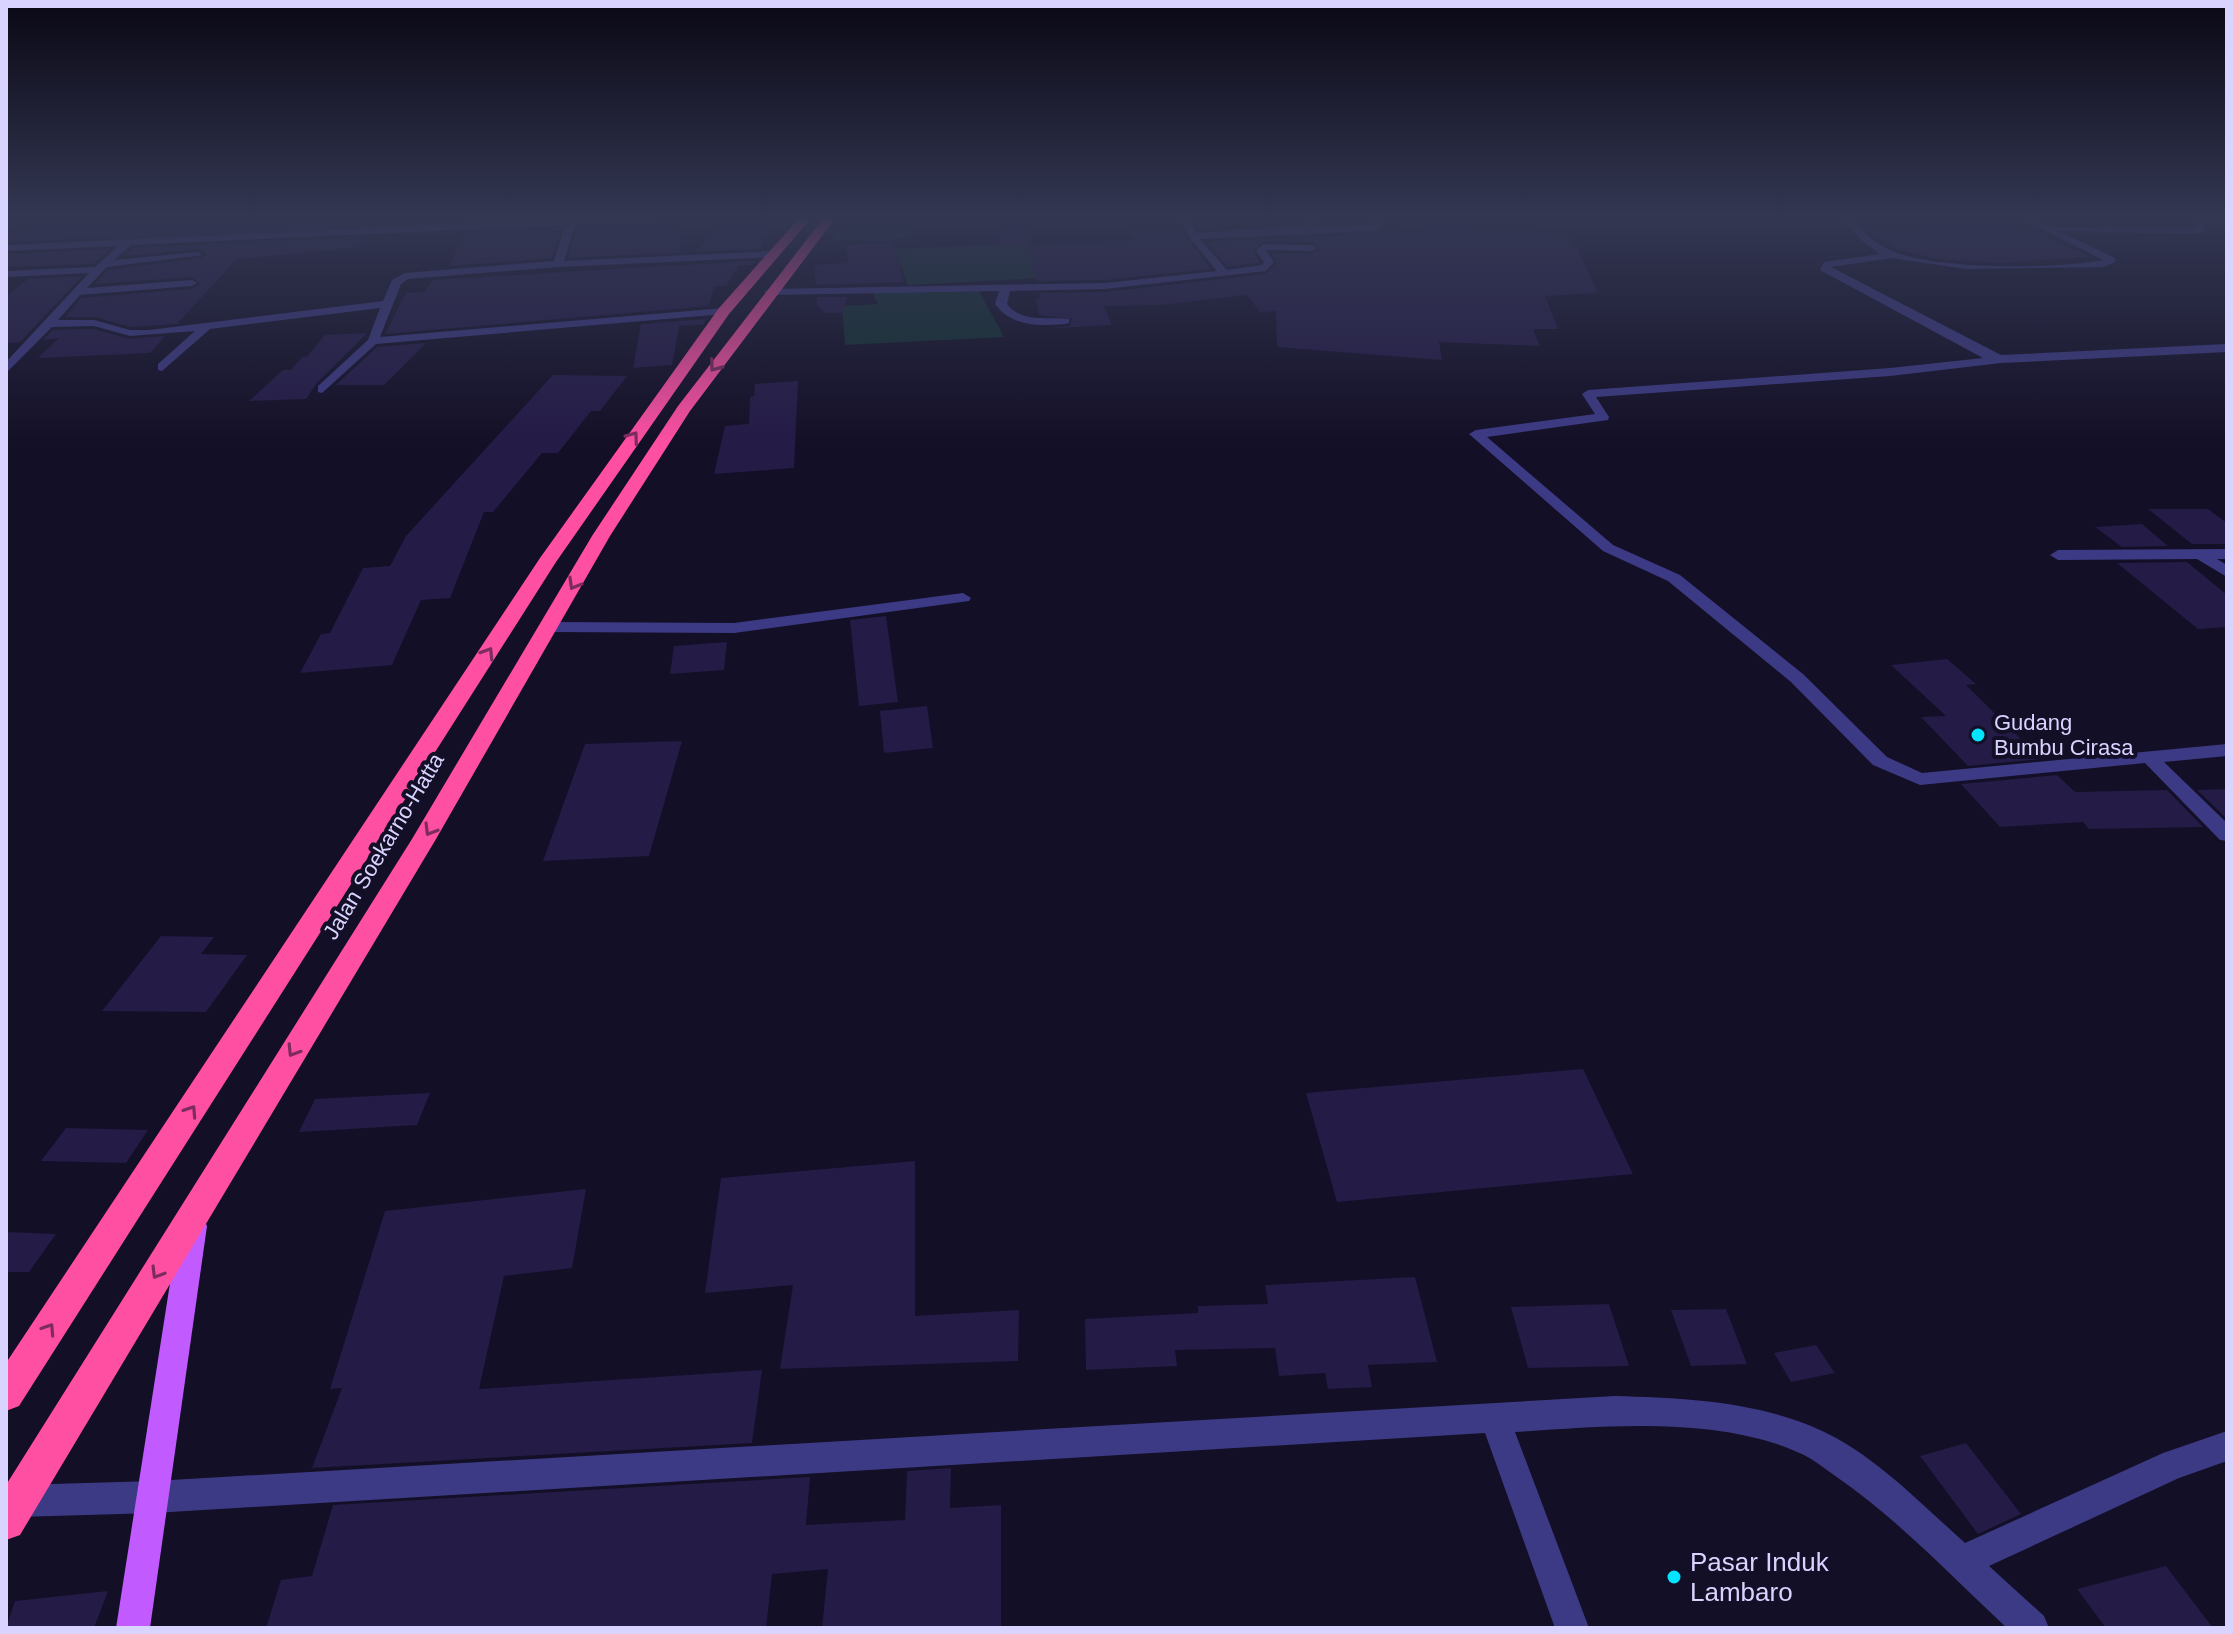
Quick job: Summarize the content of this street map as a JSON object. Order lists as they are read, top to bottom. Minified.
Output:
{"streets":{"highway":["Jalan Soekarno-Hatta"]},"places":["Gudang Bumbu Cirasa","Pasar Induk Lambaro"]}
